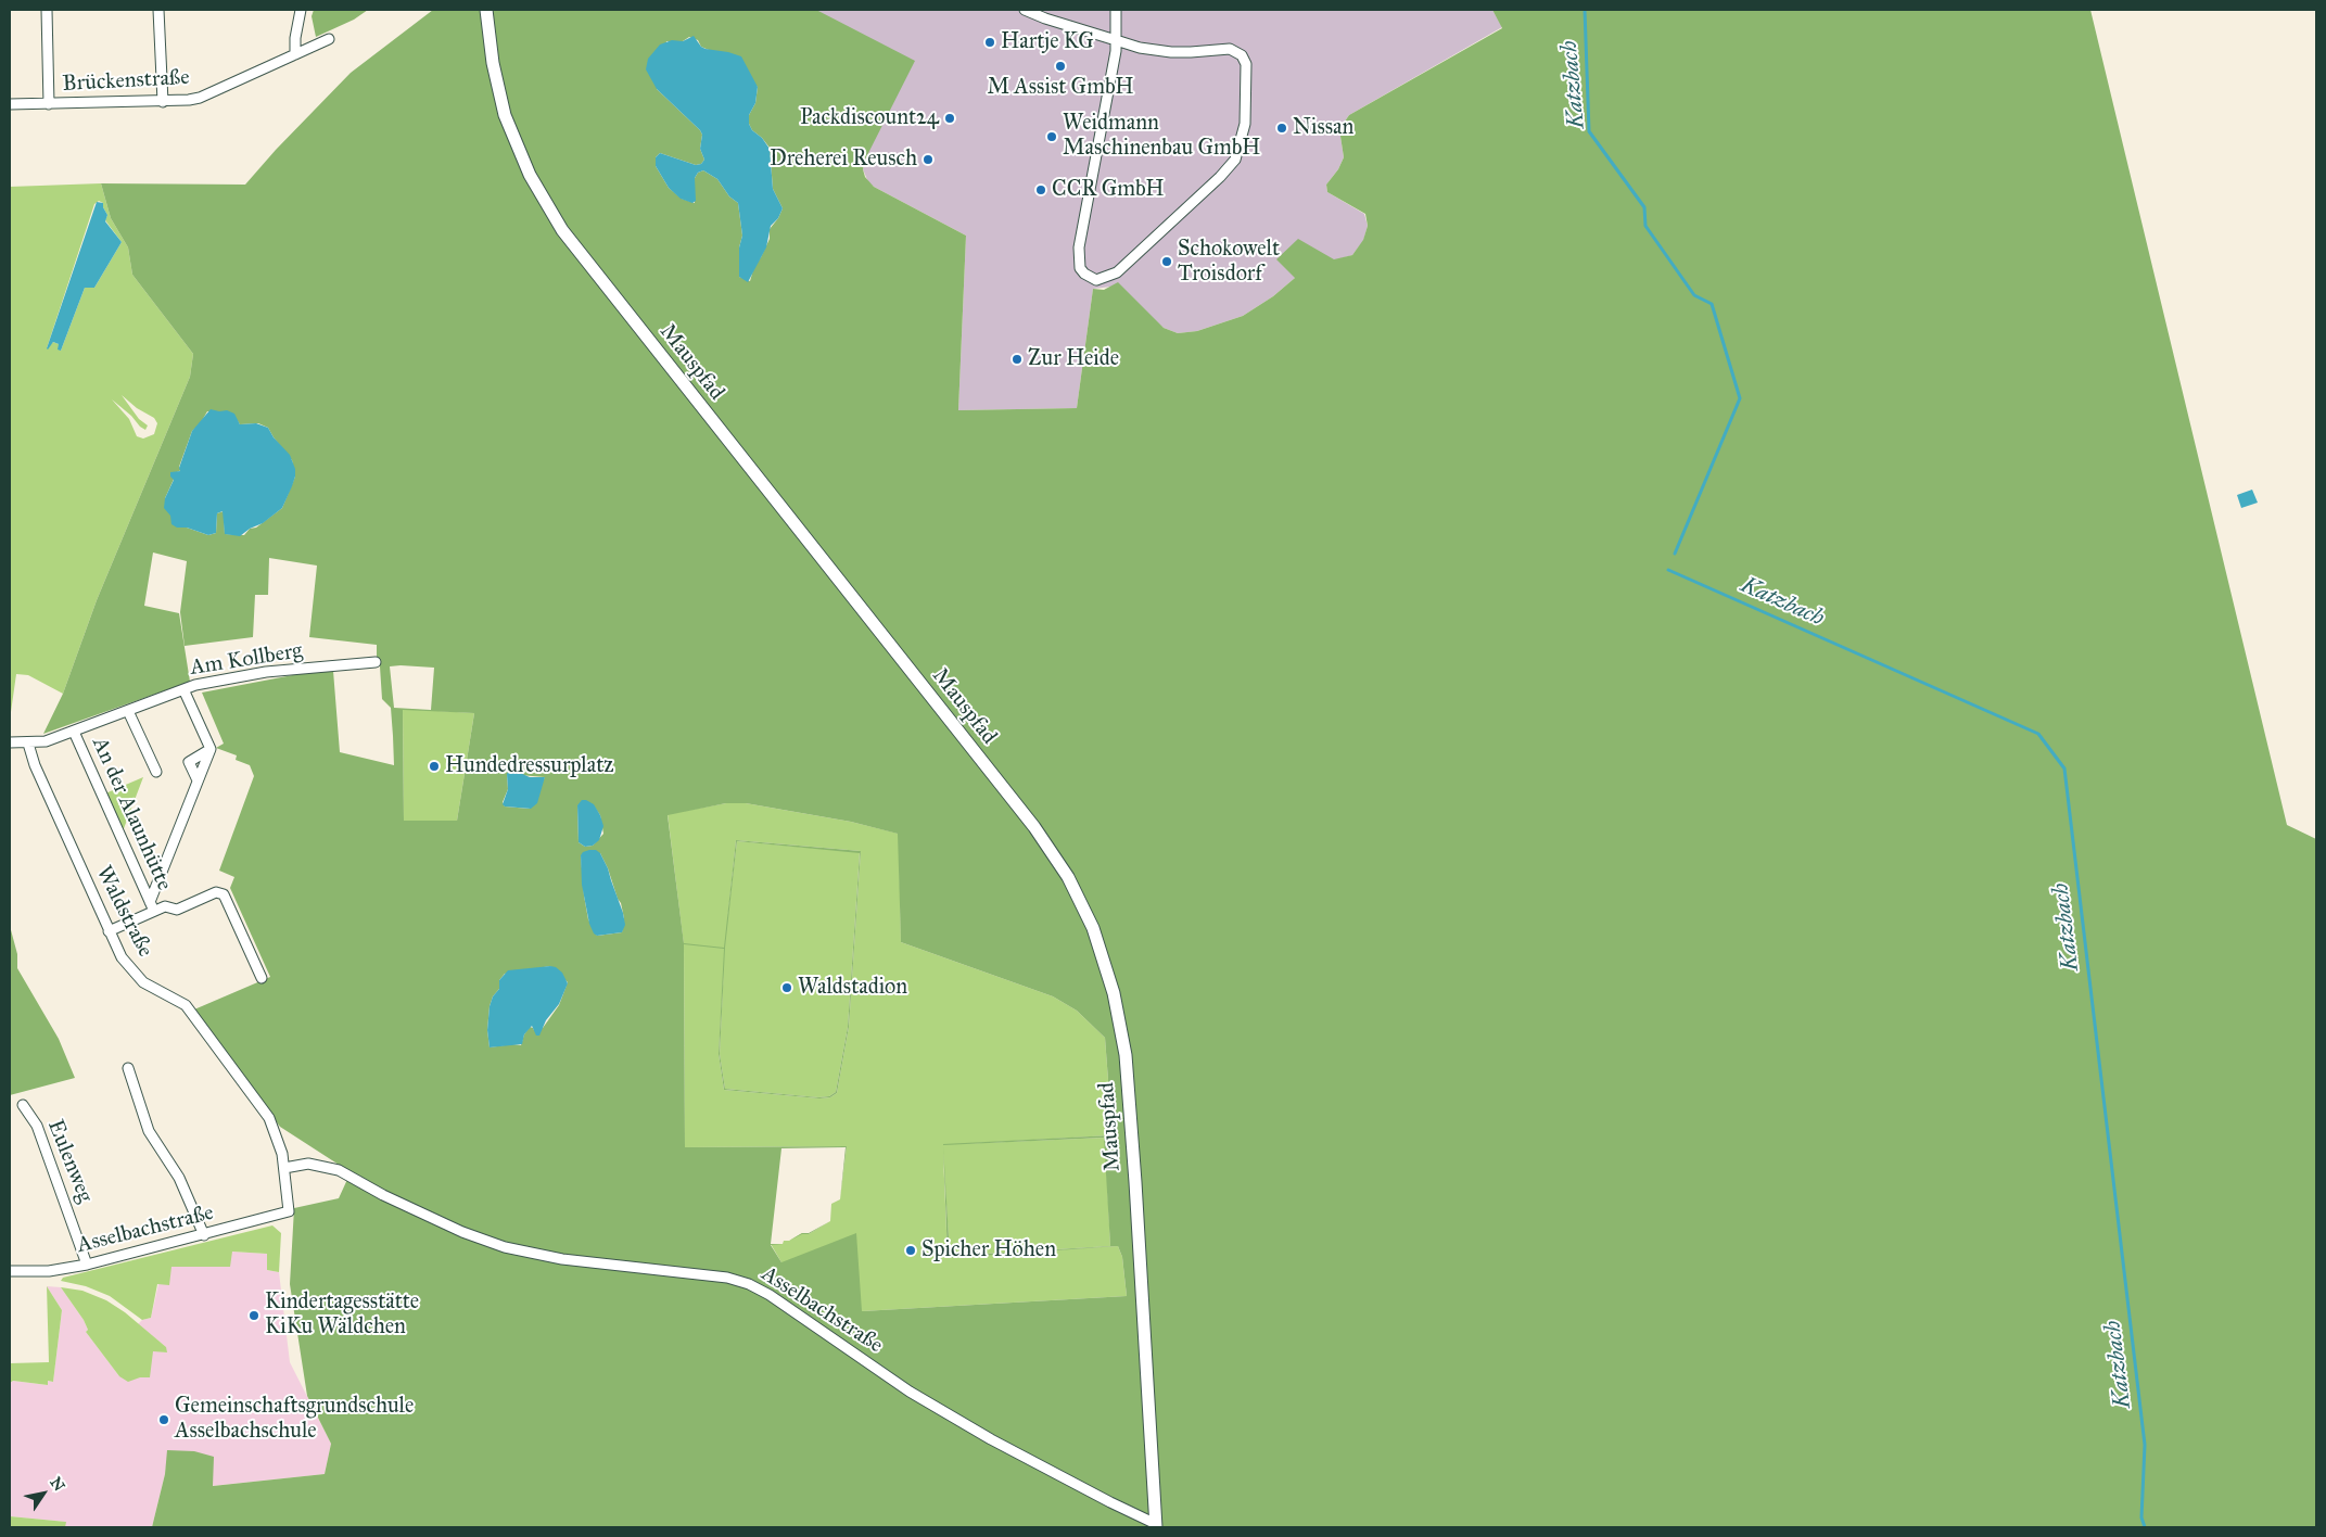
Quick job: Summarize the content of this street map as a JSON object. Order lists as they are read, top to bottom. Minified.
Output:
{"streets":{"street":["Brückenstraße","Mauspfad","Am Kollberg","An der Alaunhütte","Waldstraße","Eulenweg","Asselbachstraße"]},"crossings":[["Mauspfad","Asselbachstraße"],["Am Kollberg","An der Alaunhütte"],["Am Kollberg","Waldstraße"],["Waldstraße","Asselbachstraße"],["Eulenweg","Asselbachstraße"]],"water":["Katzbach"],"places":["Hartje KG","M Assist GmbH","Packdiscount24","Nissan","Weidmann Maschinenbau GmbH","Dreherei Reusch","CCR GmbH","Schokowelt Troisdorf","Zur Heide","Hundedressurplatz","Waldstadion","Spicher Höhen","Kindertagesstätte KiKu Wäldchen","Gemeinschaftsgrundschule Asselbachschule"],"north":"top right"}
